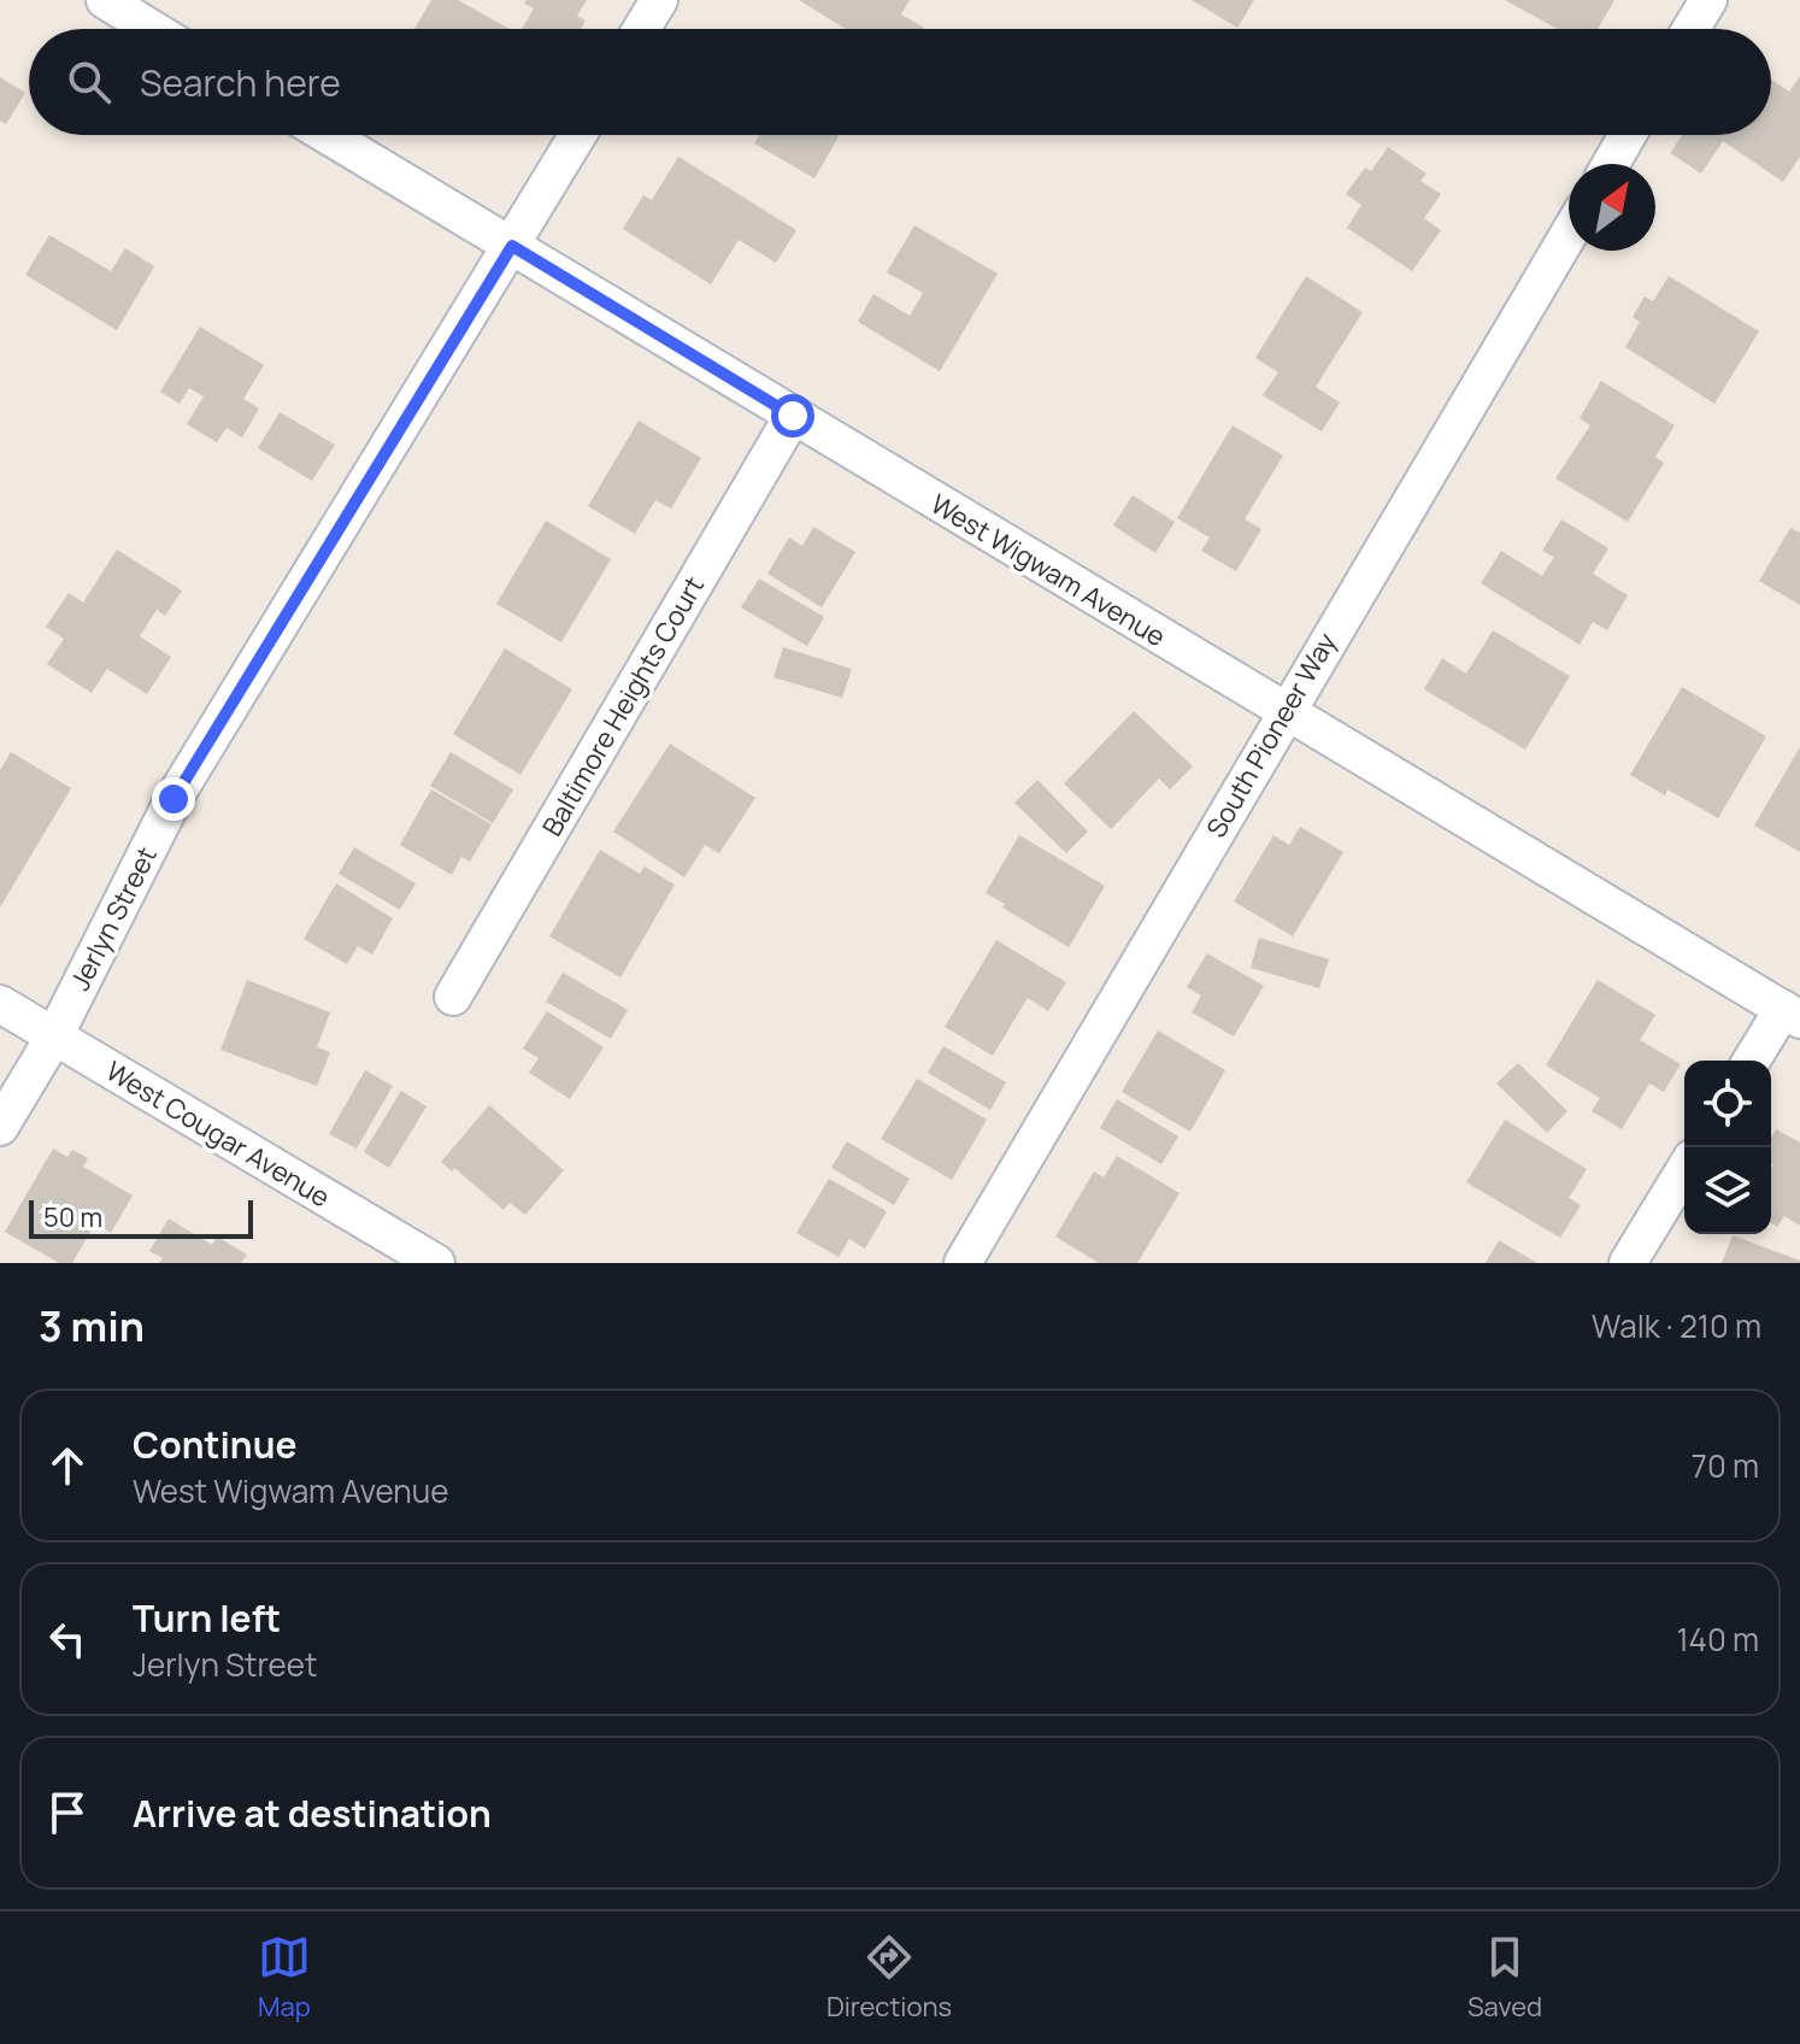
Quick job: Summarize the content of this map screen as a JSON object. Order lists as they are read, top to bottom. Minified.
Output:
{"streets":{"street":["West Wigwam Avenue","Baltimore Heights Court","South Pioneer Way","Jerlyn Street","West Cougar Avenue"]},"crossings":[["West Wigwam Avenue","Baltimore Heights Court"],["West Wigwam Avenue","South Pioneer Way"],["West Wigwam Avenue","Jerlyn Street"],["Jerlyn Street","West Cougar Avenue"]],"scale_bar":"50 m","north":"top right","page":{"search":"Search here","scale":"50 m","heading":["3 min","Walk · 210 m"],"list":[["Continue","West Wigwam Avenue","70 m"],["Turn left","Jerlyn Street","140 m"],"Arrive at destination"],"nav":["Map","Directions","Saved"]}}
